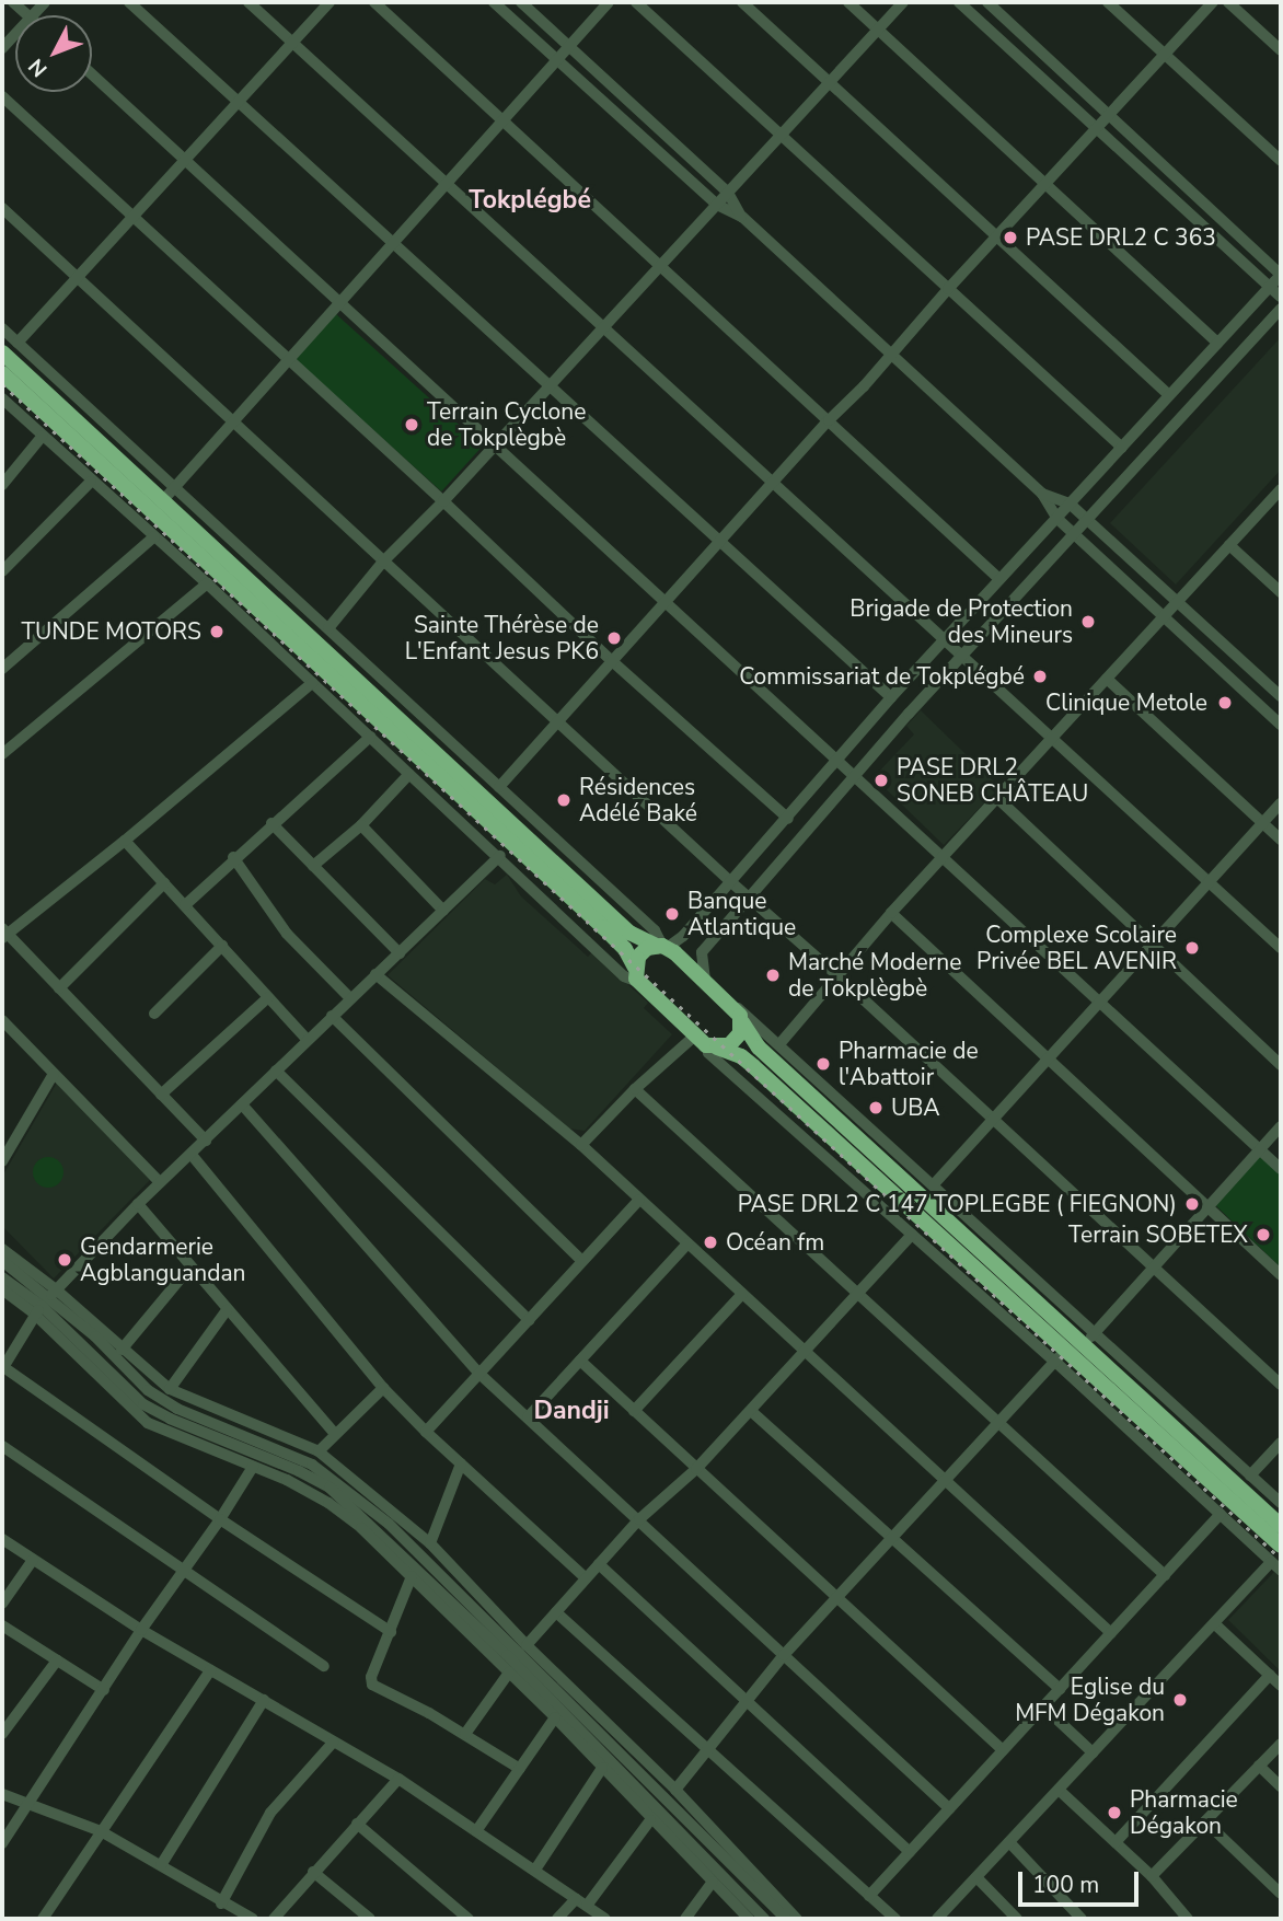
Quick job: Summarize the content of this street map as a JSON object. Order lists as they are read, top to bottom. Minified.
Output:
{"districts":["Tokplégbé","Dandji"],"places":["PASE DRL2 C 363","Terrain Cyclone de Tokplègbè","Brigade de Protection des Mineurs","TUNDE MOTORS","Sainte Thérèse de L'Enfant Jesus PK6","Commissariat de Tokplégbé","Clinique Metole","PASE DRL2 SONEB CHÂTEAU","Résidences Adélé Baké","Banque Atlantique","Complexe Scolaire Privée BEL AVENIR","Marché Moderne de Tokplègbè","Pharmacie de l'Abattoir","UBA","PASE DRL2 C 147 TOPLEGBE ( FIEGNON)","Terrain SOBETEX","Océan fm","Gendarmerie Agblanguandan","Eglise du MFM Dégakon","Pharmacie Dégakon"],"scale_bar":"100 m","north":"bottom left"}
